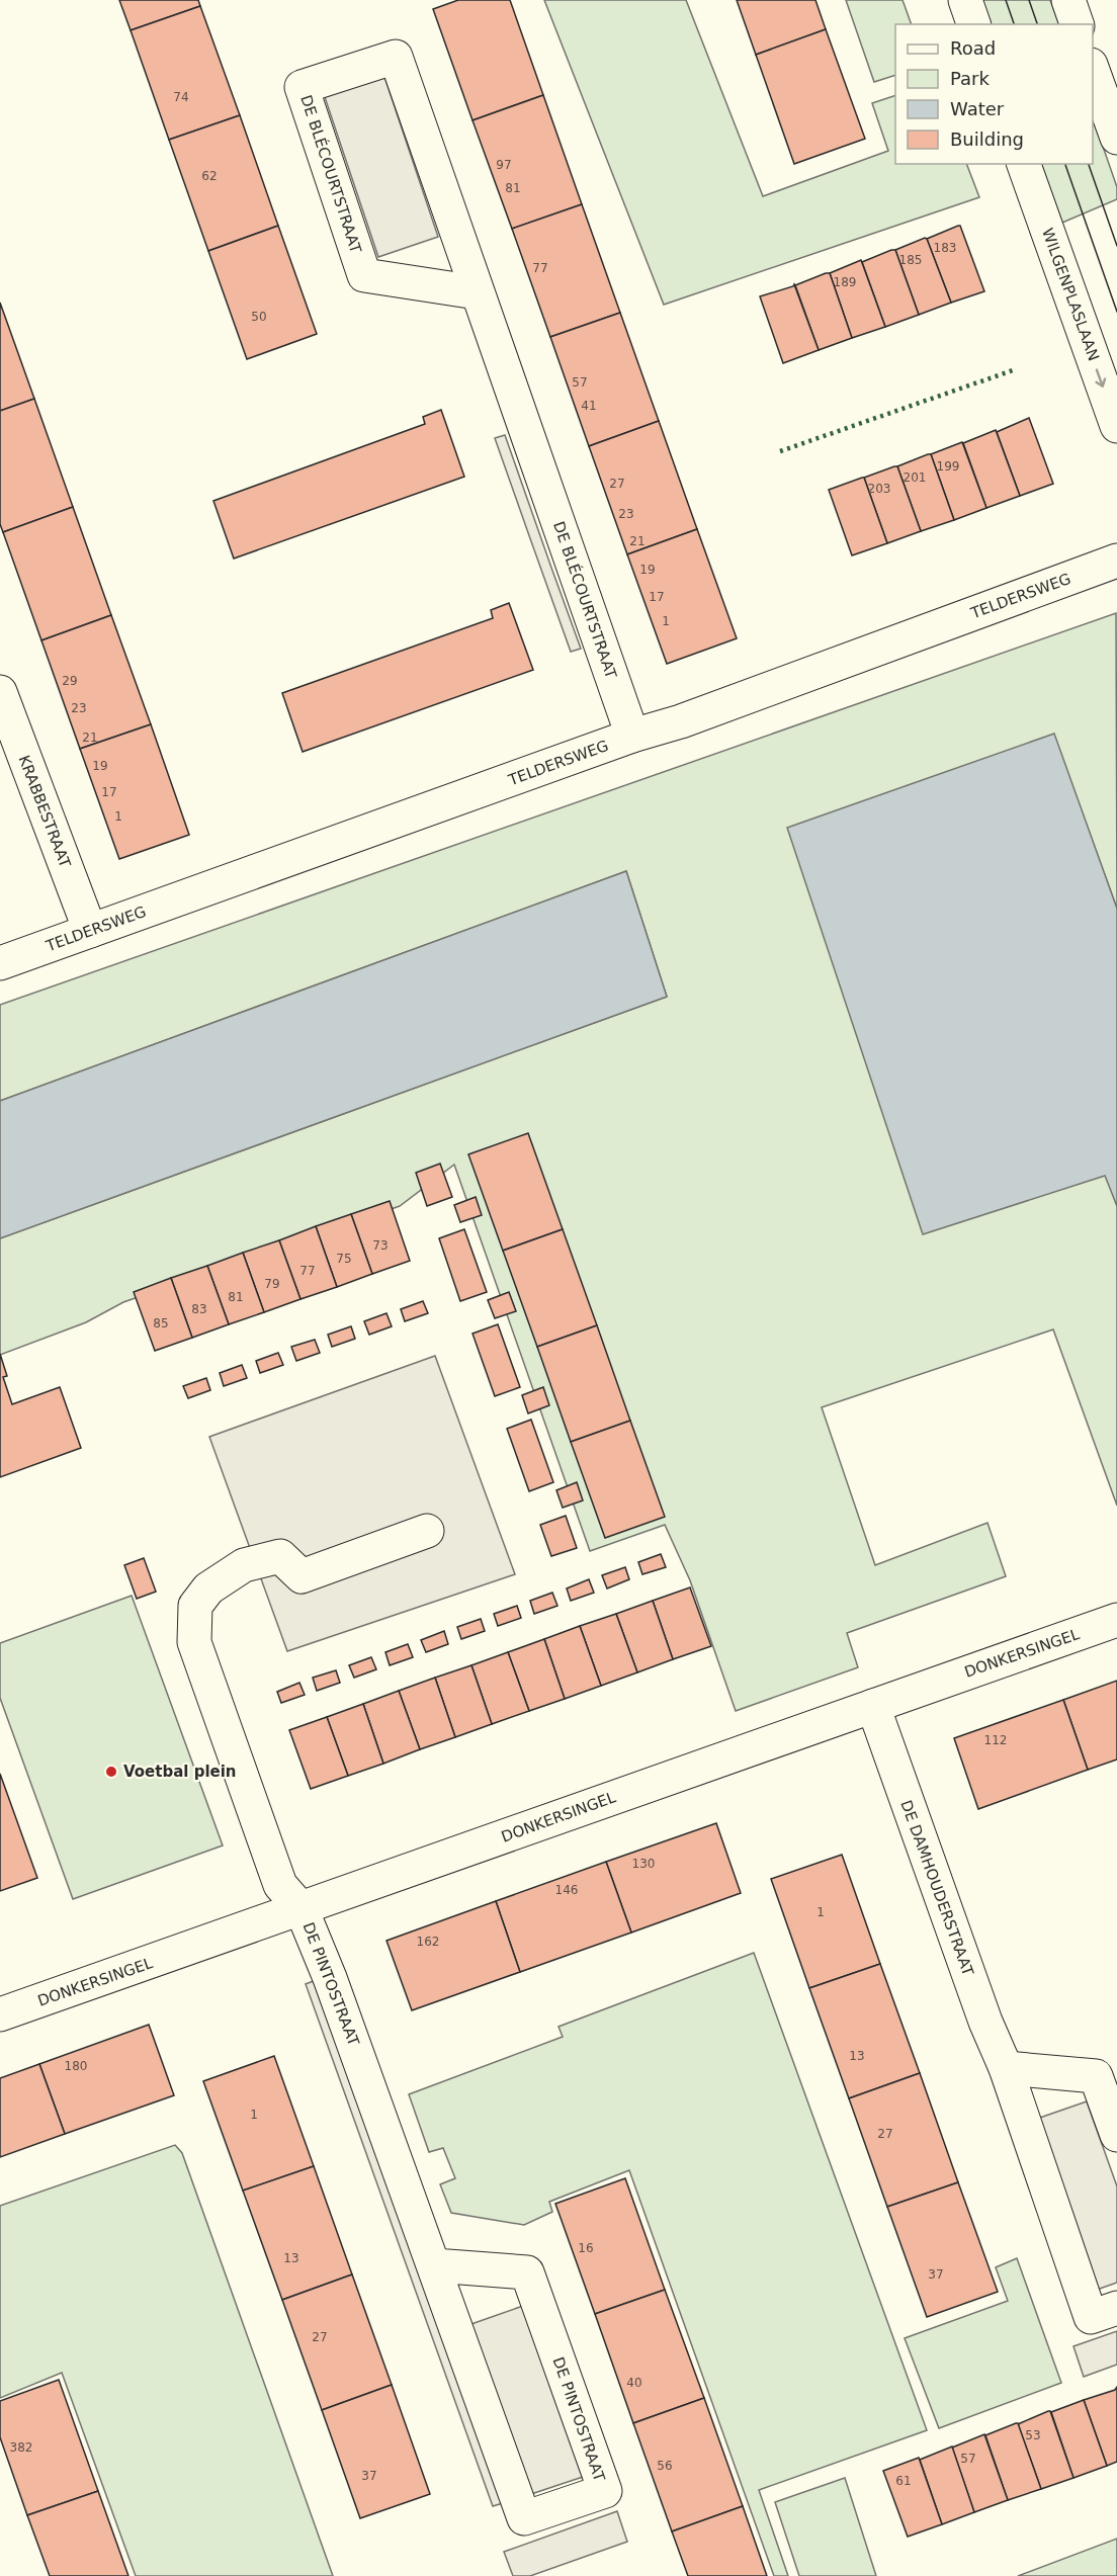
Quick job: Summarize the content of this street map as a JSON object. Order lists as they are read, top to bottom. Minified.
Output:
{"streets":{"street":["DE BLÉCOURTSTRAAT","WILGENPLASLAAN","TELDERSWEG","KRABBESTRAAT","DONKERSINGEL","DE DAMHOUDERSTRAAT","DE PINTOSTRAAT"]},"crossings":[["DE BLÉCOURTSTRAAT","TELDERSWEG"],["TELDERSWEG","KRABBESTRAAT"],["DONKERSINGEL","DE DAMHOUDERSTRAAT"],["DONKERSINGEL","DE PINTOSTRAAT"]],"one_way":["WILGENPLASLAAN"],"places":["Voetbal plein"],"house_numbers":["74","97","62","81","183","185","77","189","50","57","41","199","201","27","203","23","21","19","17","1","29","23","21","19","17","1","73","75","77","79","81","83","85","112","130","146","1","162","13","180","1","27","16","13","37","27","40","53","382","57","56","37","61"],"legend":["Road","Park","Water","Building"]}
